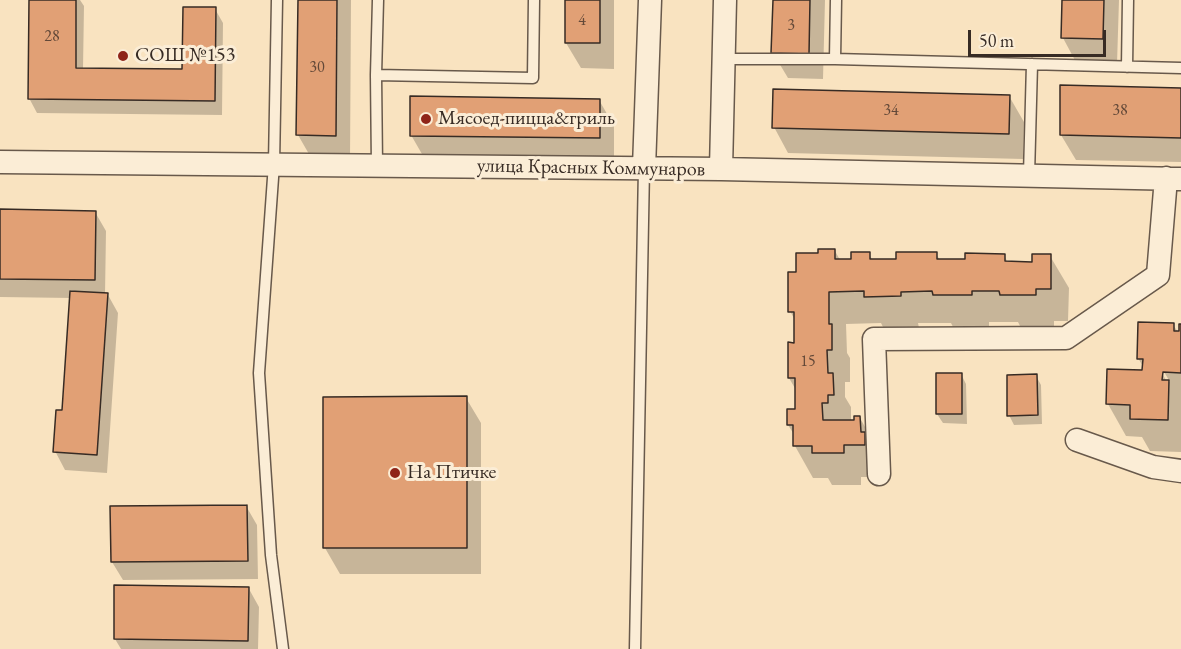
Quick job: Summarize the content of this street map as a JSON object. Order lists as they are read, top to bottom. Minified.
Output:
{"streets":{"street":["улица Красных Коммунаров"]},"places":["СОШ №153","Мясоед-пицца&гриль","На Птичке"],"house_numbers":["4","3","28","30","34","38","15"],"scale_bar":"50 m"}
